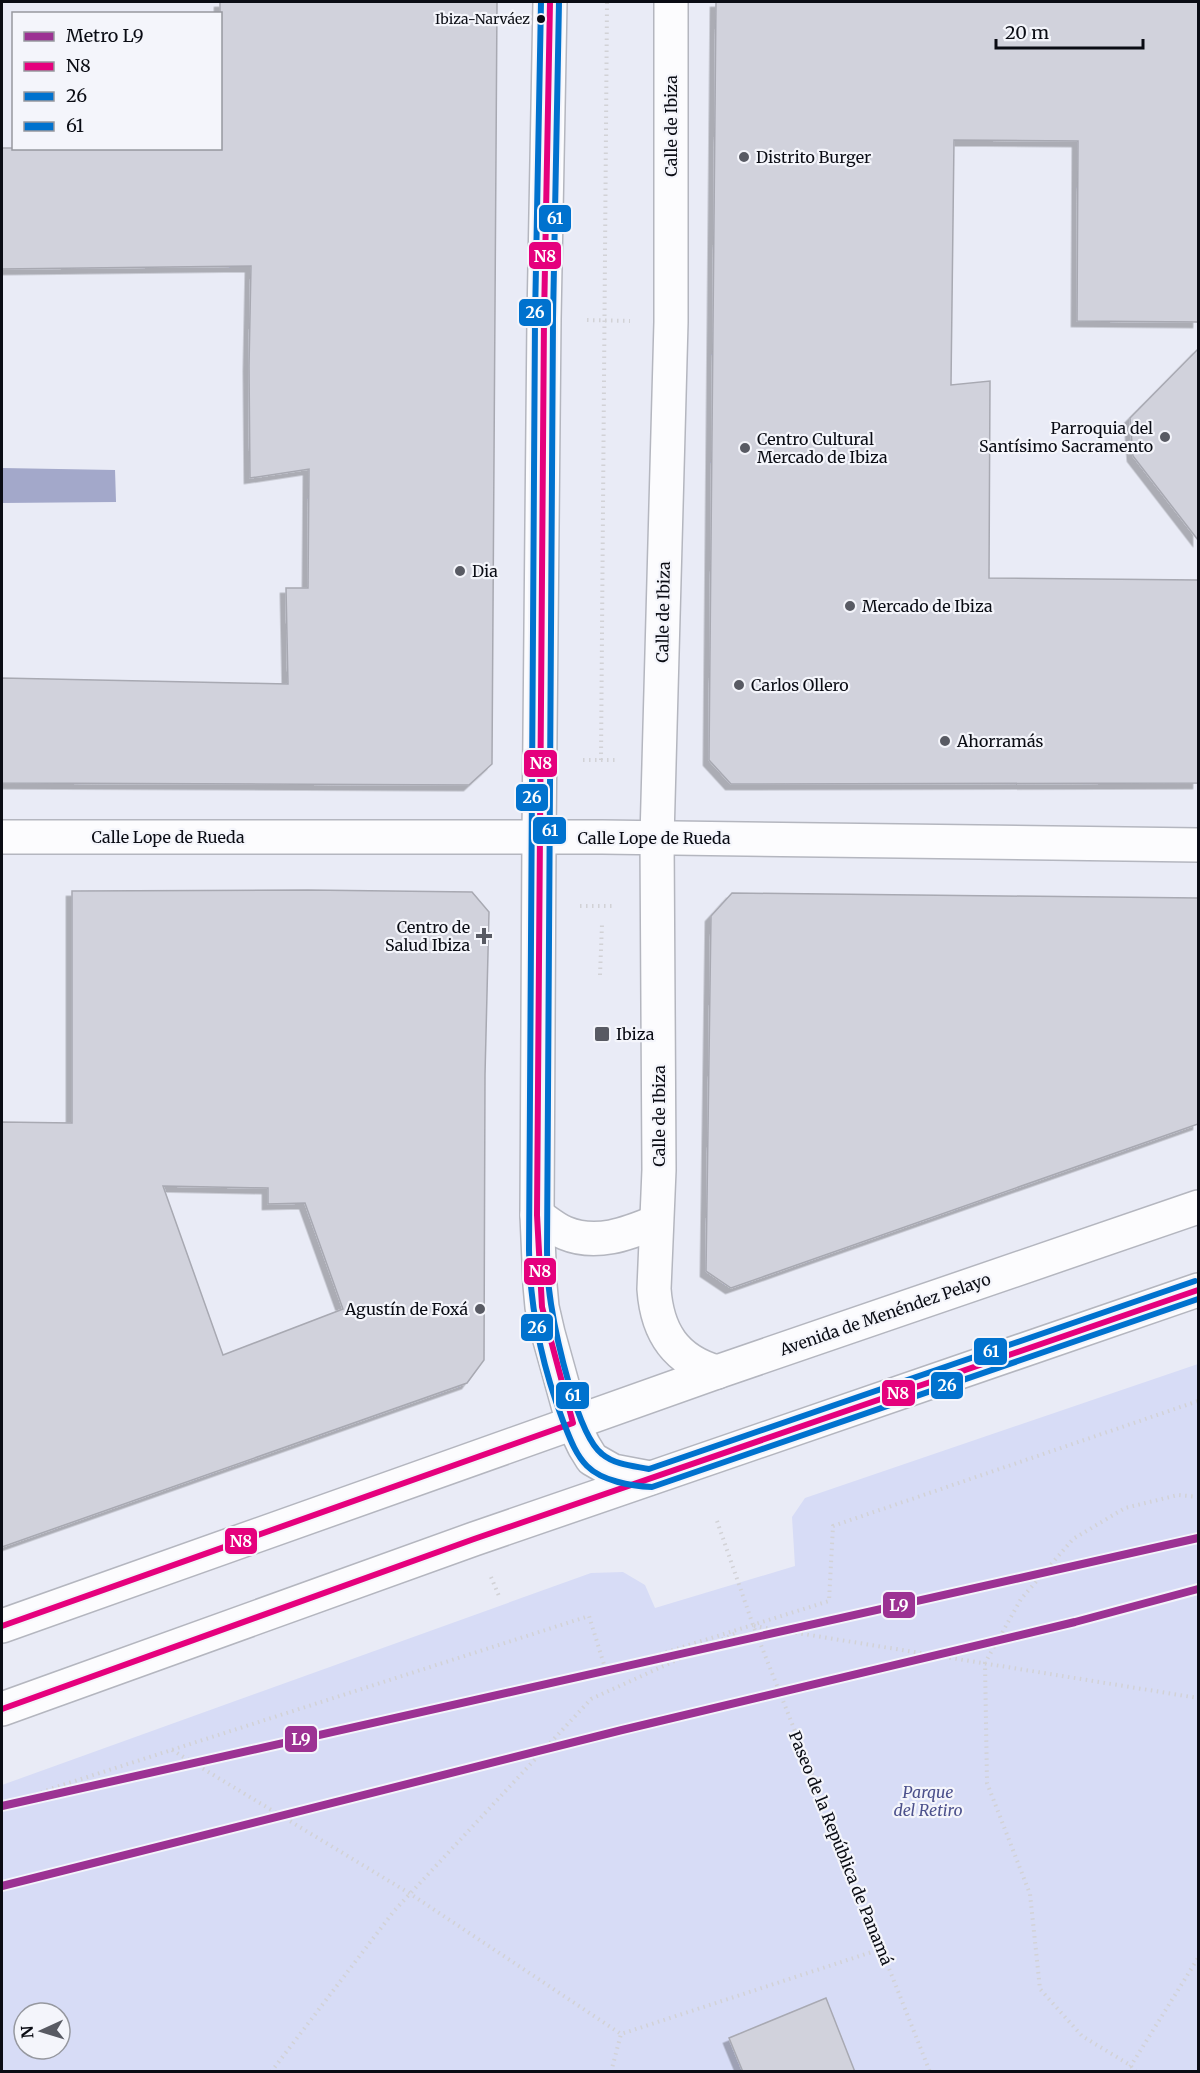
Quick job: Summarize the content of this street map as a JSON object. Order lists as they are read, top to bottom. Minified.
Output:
{"streets":{"street":["Calle de Ibiza","Calle Lope de Rueda","Avenida de Menéndez Pelayo"],"path":["Paseo de la República de Panamá"]},"crossings":[["Calle de Ibiza","Calle Lope de Rueda"],["Calle de Ibiza","Avenida de Menéndez Pelayo"]],"parks":["Parque del Retiro"],"places":{"other":["Ibiza-Narváez","Distrito Burger","Parroquia del Santísimo Sacramento","Centro Cultural Mercado de Ibiza","Dia","Mercado de Ibiza","Carlos Ollero","Ahorramás","Agustín de Foxá"],"health":["Centro de Salud Ibiza"],"transit":["Ibiza"]},"lines":["transit line N8","transit line 26","transit line 61","metro line L9"],"legend":["Metro L9","N8","26","61"],"scale_bar":"20 m","north":"left"}
